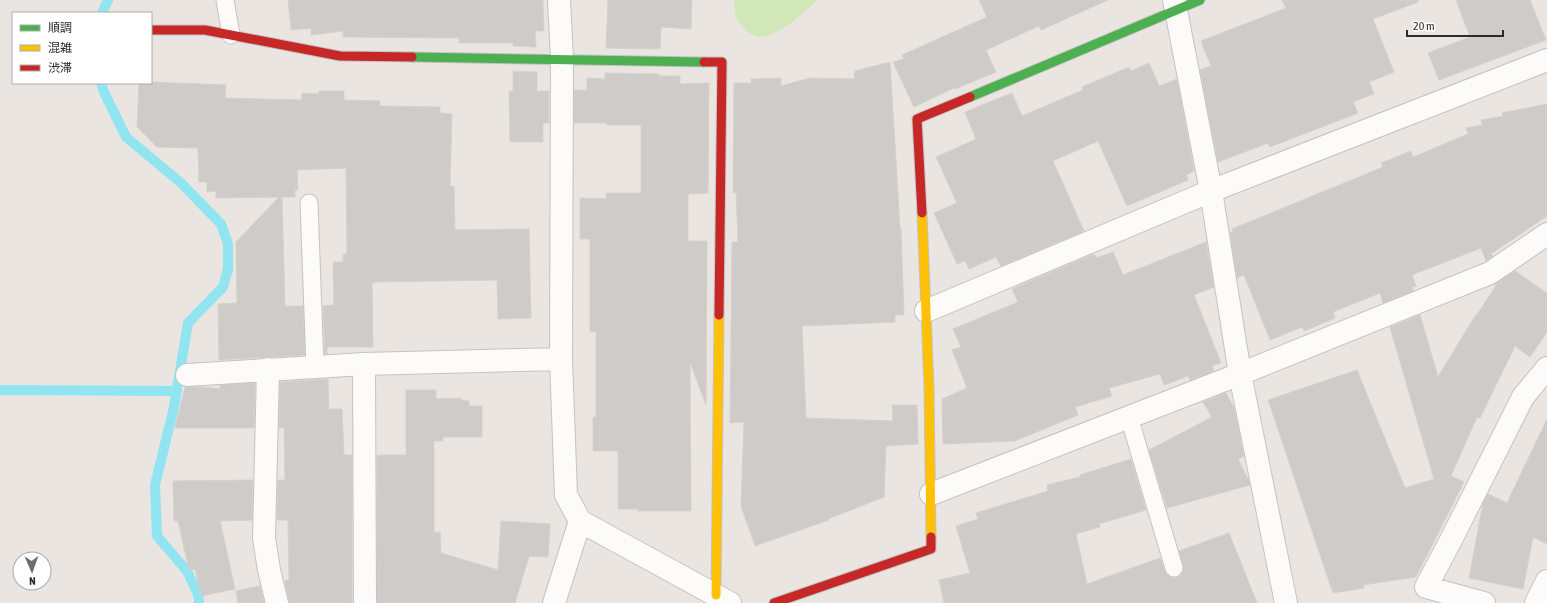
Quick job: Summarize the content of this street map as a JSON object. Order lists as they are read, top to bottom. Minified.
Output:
{"legend":["順調","混雑","渋滞"],"scale_bar":"20 m","north":"bottom"}
